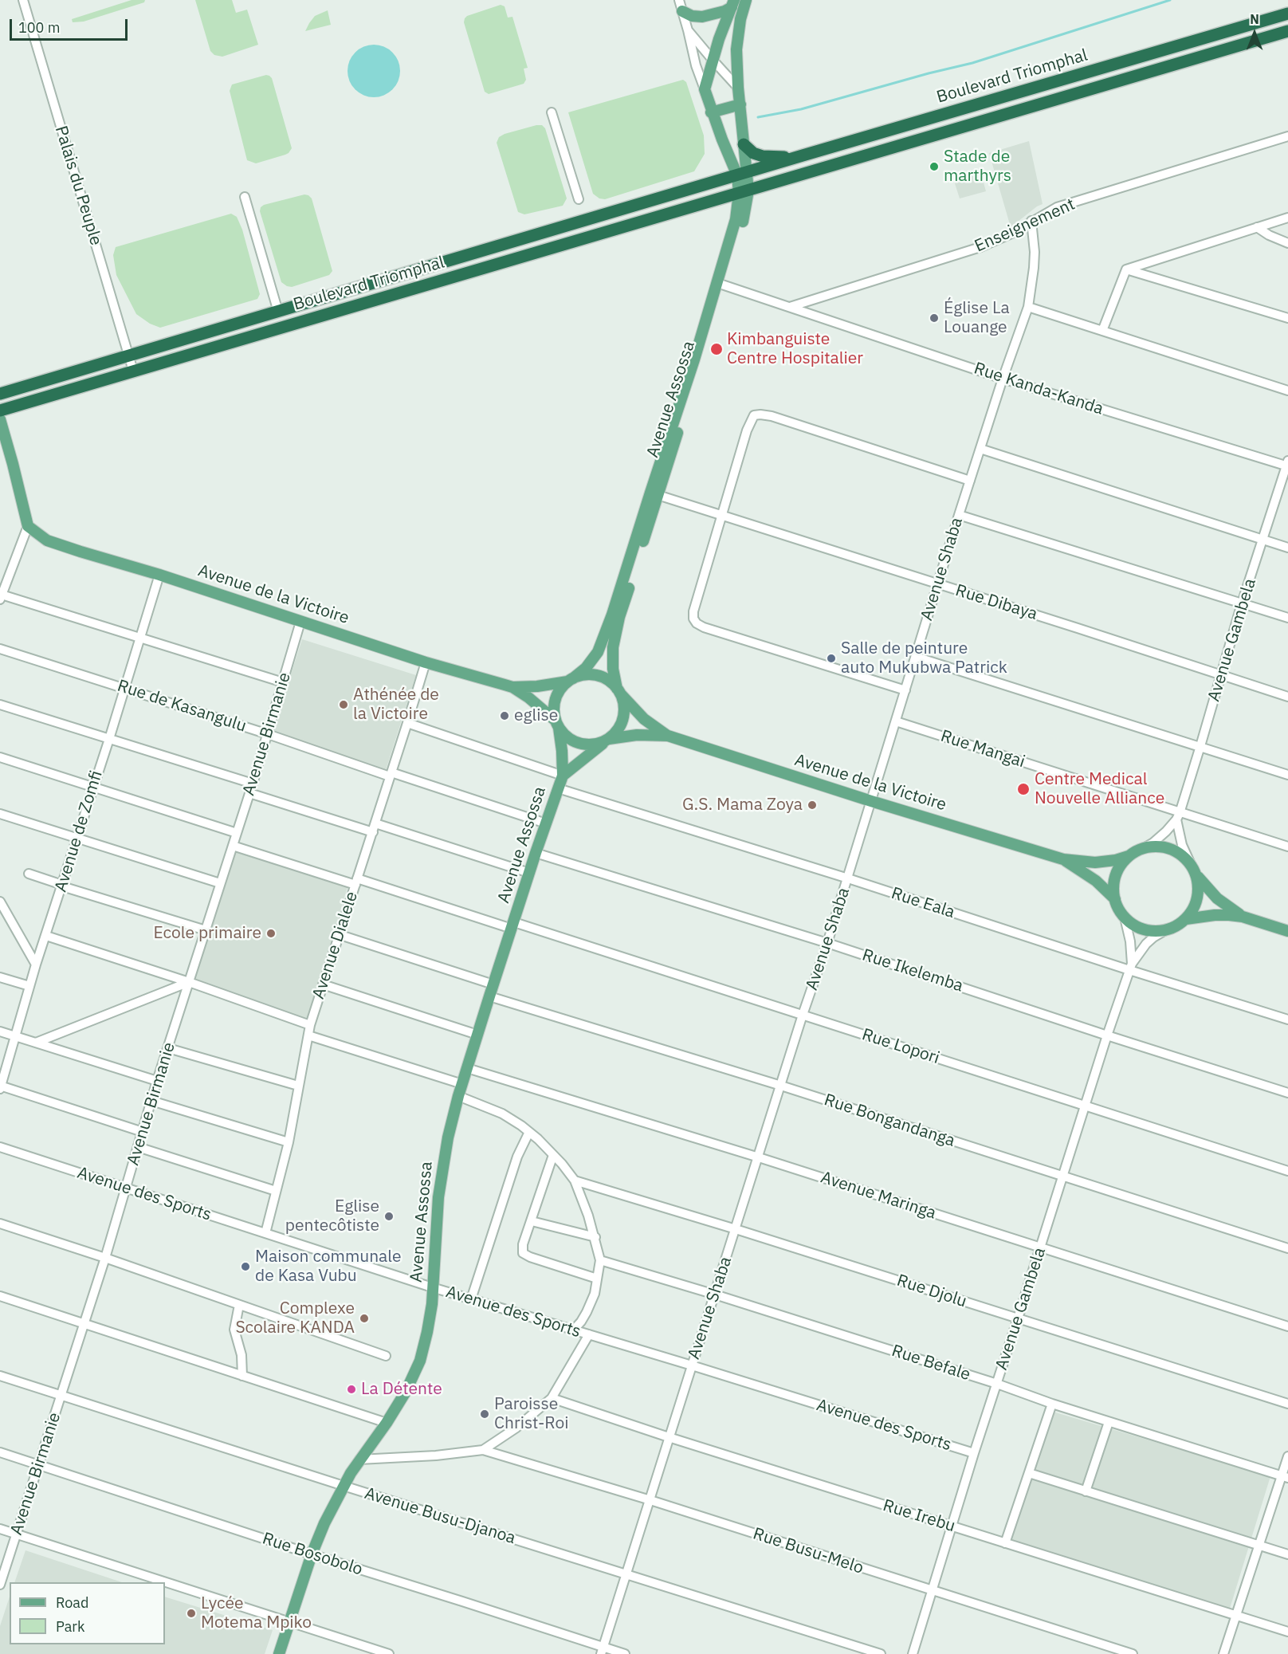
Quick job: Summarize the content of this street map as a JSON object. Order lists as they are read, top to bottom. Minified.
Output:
{"streets":{"highway":["Boulevard Triomphal"],"main road":["Avenue Assossa","Avenue de la Victoire"],"street":["Palais du Peuple","Enseignement","Rue Kanda-Kanda","Avenue Shaba","Rue Dibaya","Avenue Gambela","Rue de Kasangulu","Avenue Birmanie","Rue Mangai","Avenue de Zomfi","Rue Eala","Avenue Dialele","Rue Ikelemba","Rue Lopori","Rue Bongandanga","Avenue des Sports","Avenue Maringa","Rue Djolu","Rue Befale","Avenue Busu-Djanoa","Rue Irebu","Rue Busu-Melo","Rue Bosobolo"]},"crossings":[["Boulevard Triomphal","Palais du Peuple"],["Boulevard Triomphal","Avenue Assossa"],["Enseignement","Rue Kanda-Kanda"],["Enseignement","Avenue Shaba"],["Rue Kanda-Kanda","Avenue Assossa"],["Rue Kanda-Kanda","Avenue Shaba"],["Rue Kanda-Kanda","Avenue Gambela"],["Avenue Assossa","Rue Dibaya"],["Avenue Assossa","Rue de Kasangulu"],["Avenue Assossa","Rue Eala"],["Avenue Assossa","Rue Ikelemba"],["Avenue Assossa","Rue Lopori"],["Avenue Assossa","Rue Bongandanga"],["Avenue Assossa","Avenue des Sports"],["Avenue Assossa","Avenue Maringa"],["Avenue Assossa","Avenue Busu-Djanoa"],["Avenue Assossa","Rue Bosobolo"],["Avenue Shaba","Avenue de la Victoire"],["Avenue Shaba","Rue Dibaya"],["Avenue Shaba","Rue Mangai"],["Avenue Shaba","Rue Eala"],["Avenue Shaba","Rue Ikelemba"],["Avenue Shaba","Rue Lopori"],["Avenue Shaba","Rue Bongandanga"],["Avenue Shaba","Avenue des Sports"],["Avenue Shaba","Avenue Maringa"],["Avenue Shaba","Rue Djolu"],["Avenue Shaba","Rue Befale"],["Avenue Shaba","Avenue Busu-Djanoa"],["Avenue Shaba","Rue Irebu"],["Avenue Shaba","Rue Busu-Melo"],["Avenue Shaba","Rue Bosobolo"],["Avenue de la Victoire","Avenue Birmanie"],["Avenue de la Victoire","Avenue de Zomfi"],["Avenue de la Victoire","Avenue Dialele"],["Rue Dibaya","Avenue Gambela"],["Avenue Gambela","Rue Mangai"],["Avenue Gambela","Rue Eala"],["Avenue Gambela","Rue Ikelemba"],["Avenue Gambela","Rue Lopori"],["Avenue Gambela","Rue Bongandanga"],["Avenue Gambela","Avenue des Sports"],["Avenue Gambela","Avenue Maringa"],["Avenue Gambela","Rue Djolu"],["Avenue Gambela","Rue Befale"],["Avenue Gambela","Rue Irebu"],["Avenue Gambela","Rue Busu-Melo"],["Rue de Kasangulu","Avenue Birmanie"],["Rue de Kasangulu","Avenue de Zomfi"],["Rue de Kasangulu","Avenue Dialele"],["Avenue Birmanie","Rue Lopori"],["Avenue Birmanie","Avenue des Sports"],["Avenue Birmanie","Avenue Busu-Djanoa"],["Avenue Birmanie","Rue Bosobolo"],["Avenue Dialele","Rue Lopori"],["Avenue Dialele","Avenue des Sports"]],"places":["Stade de marthyrs","Église La Louange","Kimbanguiste Centre Hospitalier","Salle de peinture auto Mukubwa Patrick","Athénée de la Victoire","eglise","Centre Medical Nouvelle Alliance","G.S. Mama Zoya","Ecole primaire","Eglise pentecôtiste","Maison communale de Kasa Vubu","Complexe Scolaire KANDA","La Détente","Paroisse Christ-Roi","Lycée Motema Mpiko"],"legend":["Road","Park"],"scale_bar":"100 m","north":"top"}
